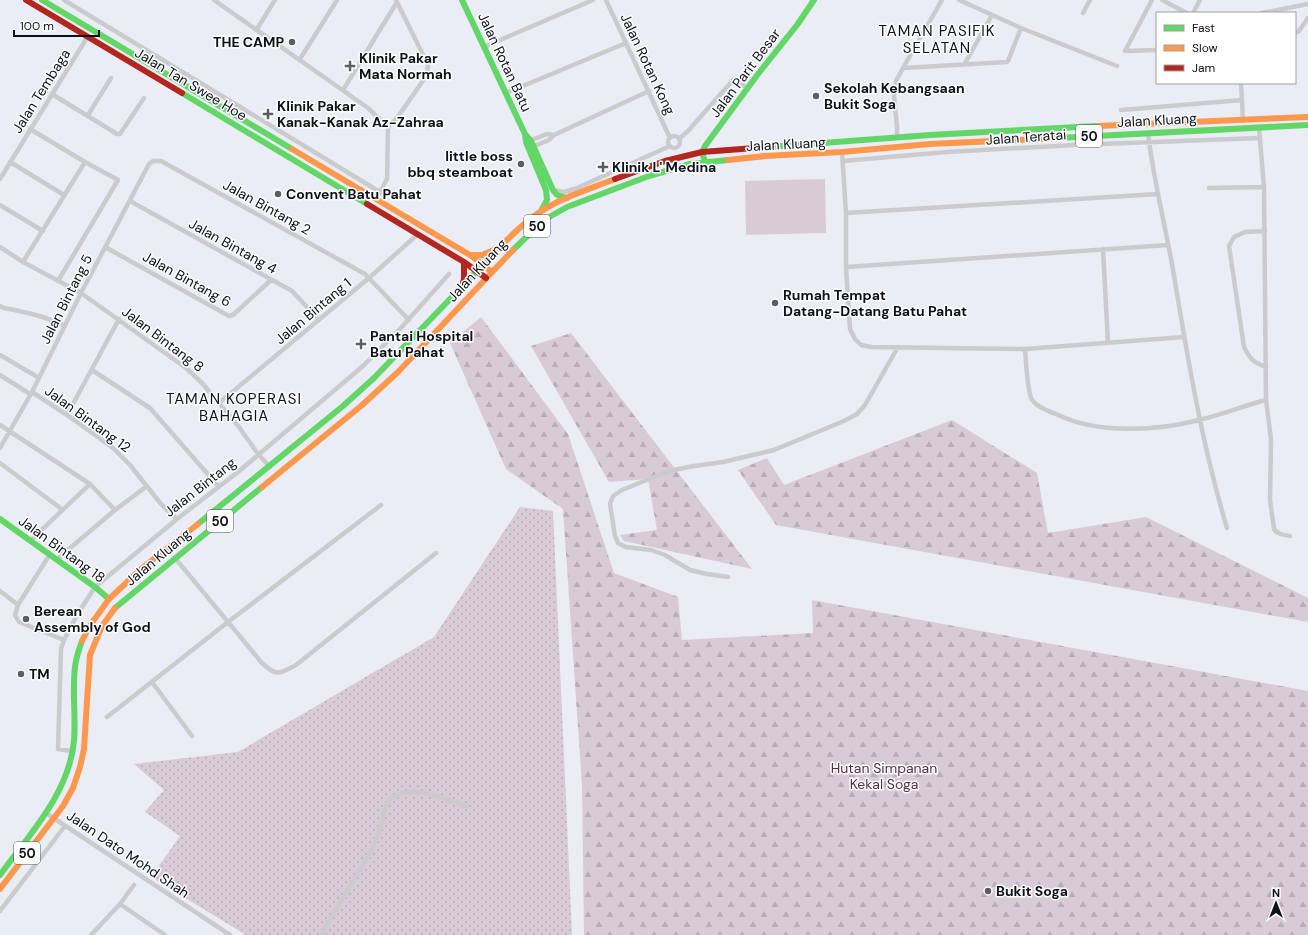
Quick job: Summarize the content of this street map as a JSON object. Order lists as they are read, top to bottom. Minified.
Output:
{"streets":{"main road":["Jalan Rotan Batu","Jalan Parit Besar","Jalan Tan Swee Hoe","Jalan Kluang","50","Jalan Bintang 18"],"street":["Jalan Rotan Kong","Jalan Tembaga","Jalan Teratai","Jalan Bintang 2","Jalan Bintang 4","Jalan Bintang 6","Jalan Bintang 5","Jalan Bintang 1","Jalan Bintang 8","Jalan Bintang 12","Jalan Bintang","Jalan Dato Mohd Shah"]},"crossings":[["Jalan Rotan Batu","Jalan Kluang"],["Jalan Parit Besar","Jalan Kluang"],["Jalan Tan Swee Hoe","Jalan Tembaga"],["Jalan Tan Swee Hoe","Jalan Kluang"],["Jalan Tan Swee Hoe","Jalan Bintang 1"],["Jalan Kluang","Jalan Teratai"],["Jalan Kluang","Jalan Bintang 8"],["Jalan Kluang","Jalan Bintang"],["Jalan Kluang","Jalan Bintang 18"],["Jalan Kluang","Jalan Dato Mohd Shah"],["Jalan Bintang 2","Jalan Bintang 5"],["Jalan Bintang 2","Jalan Bintang 1"],["Jalan Bintang 2","Jalan Bintang"],["Jalan Bintang 4","Jalan Bintang 6"],["Jalan Bintang 4","Jalan Bintang 5"],["Jalan Bintang 4","Jalan Bintang 1"],["Jalan Bintang 6","Jalan Bintang 5"],["Jalan Bintang 5","Jalan Bintang 8"],["Jalan Bintang 5","Jalan Bintang 12"],["Jalan Bintang 1","Jalan Bintang 8"],["Jalan Bintang 8","Jalan Bintang"],["Jalan Bintang 12","Jalan Bintang"],["Jalan Bintang","Jalan Bintang 18"]],"districts":["TAMAN PASIFIK SELATAN","TAMAN KOPERASI BAHAGIA"],"parks":["Hutan Simpanan Kekal Soga"],"places":{"other":["THE CAMP","Sekolah Kebangsaan Bukit Soga","little boss bbq steamboat","Convent Batu Pahat","Rumah Tempat Datang-Datang Batu Pahat","Berean Assembly of God","TM","Bukit Soga"],"health":["Klinik Pakar Mata Normah","Klinik Pakar Kanak-Kanak Az-Zahraa","Klinik L' Medina","Pantai Hospital Batu Pahat"]},"legend":["Fast","Slow","Jam"],"scale_bar":"100 m","north":"top"}
